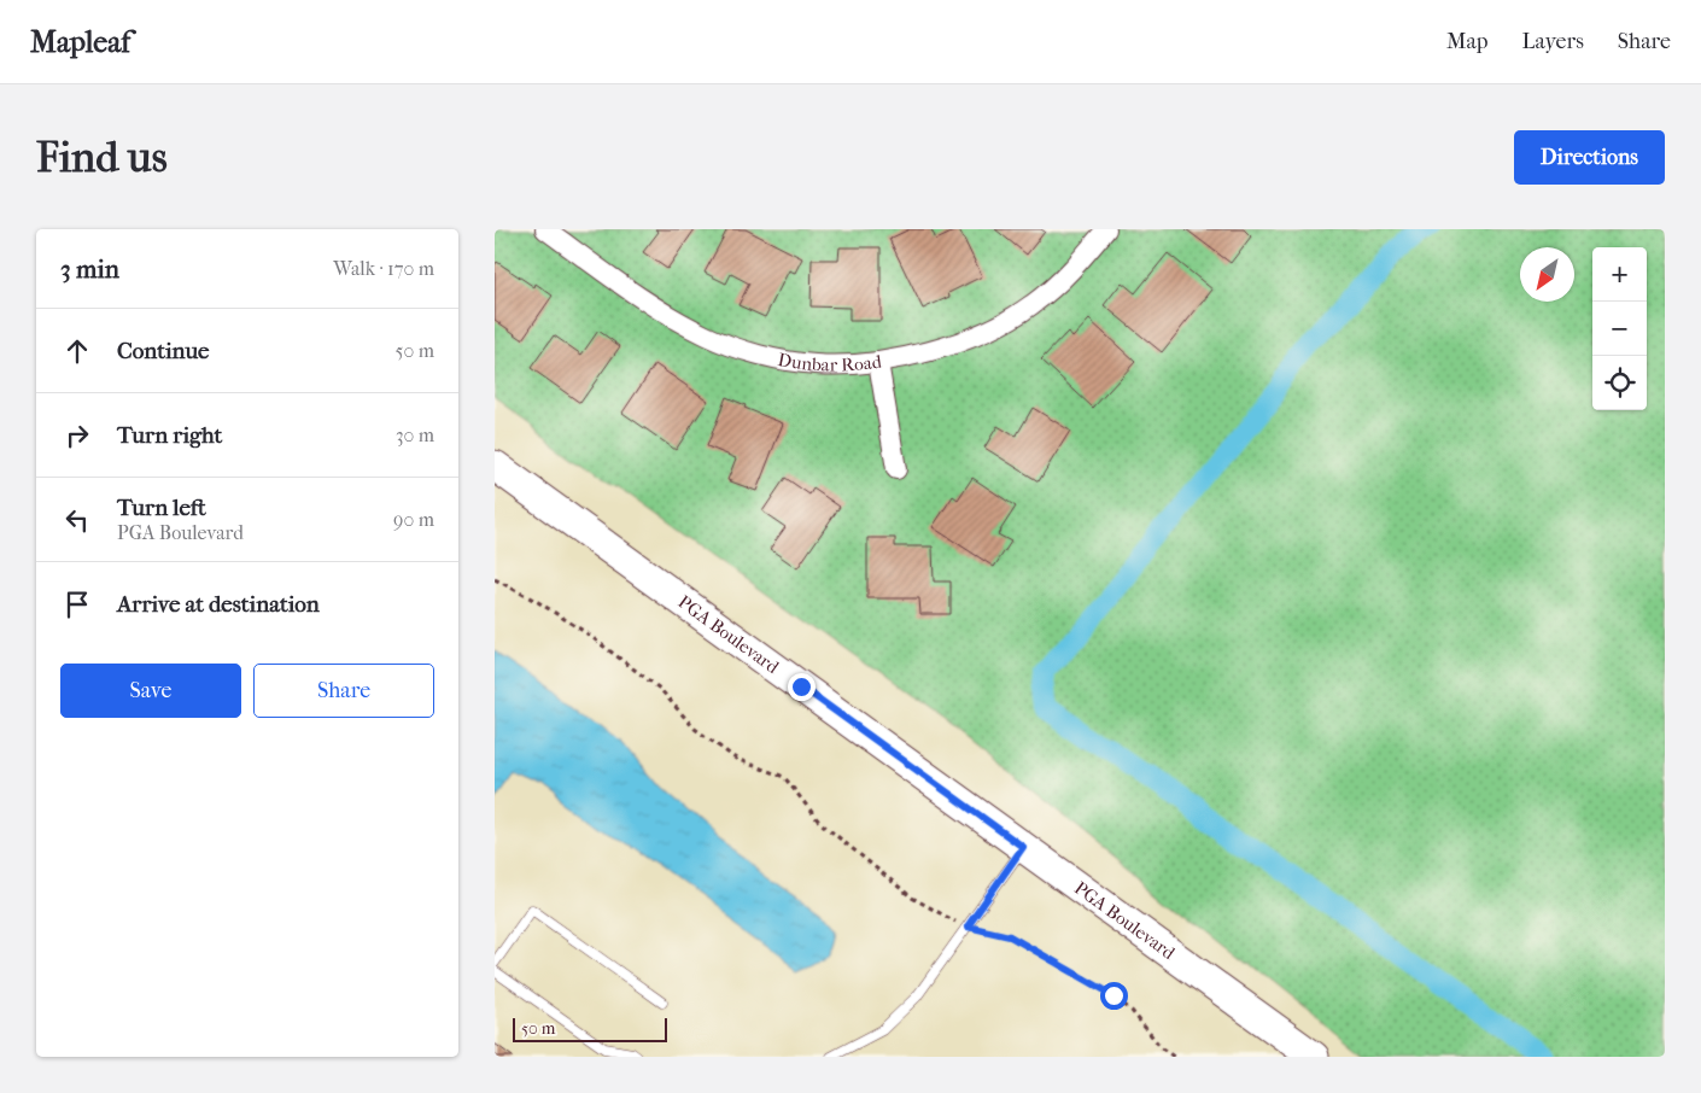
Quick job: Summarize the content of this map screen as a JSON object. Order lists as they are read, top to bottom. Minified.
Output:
{"streets":{"main road":["PGA Boulevard"],"street":["Dunbar Road"]},"scale_bar":"50 m","north":"bottom left","page":{"header":"Mapleaf","nav":["Map","Layers","Share"],"buttons":["Directions",["Save","Share"]],"title":"Find us","heading":["3 min","Walk · 170 m"],"map_buttons":["+","−"],"list":[["Continue","50 m"],["Turn right","30 m"],["Turn left","PGA Boulevard","90 m"],"Arrive at destination"],"scale":"50 m"}}
